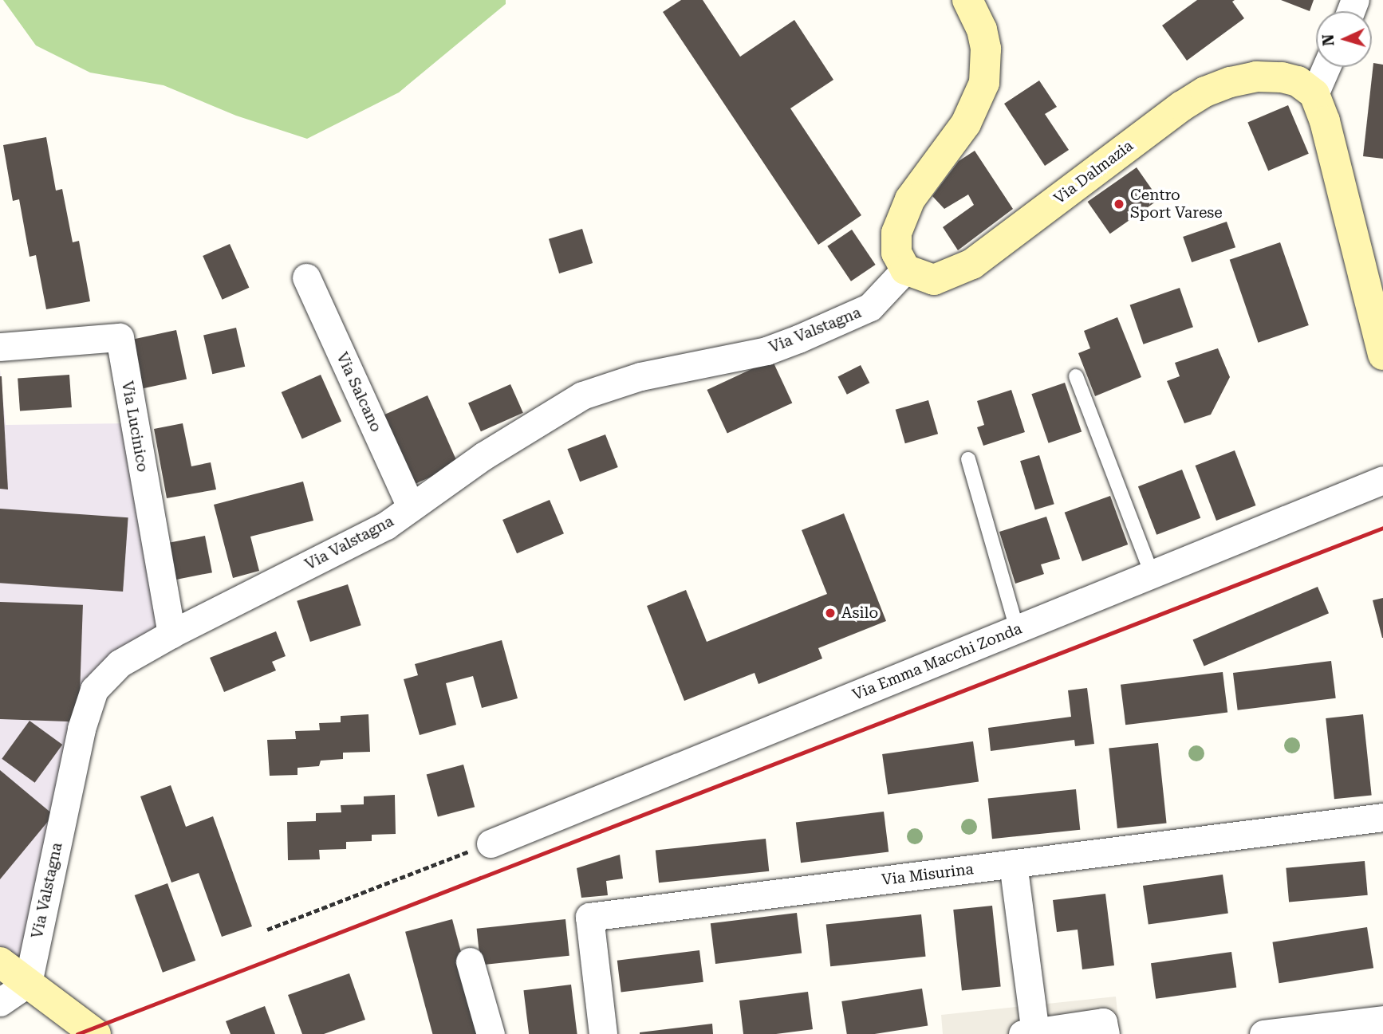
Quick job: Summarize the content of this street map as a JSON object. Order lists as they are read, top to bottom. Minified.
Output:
{"streets":{"street":["Via Dalmazia","Via Valstagna","Via Salcano","Via Lucinico","Via Emma Macchi Zonda","Via Misurina"]},"crossings":[["Via Dalmazia","Via Valstagna"],["Via Valstagna","Via Salcano"],["Via Valstagna","Via Lucinico"]],"places":["Centro Sport Varese","Asilo"],"north":"left"}
